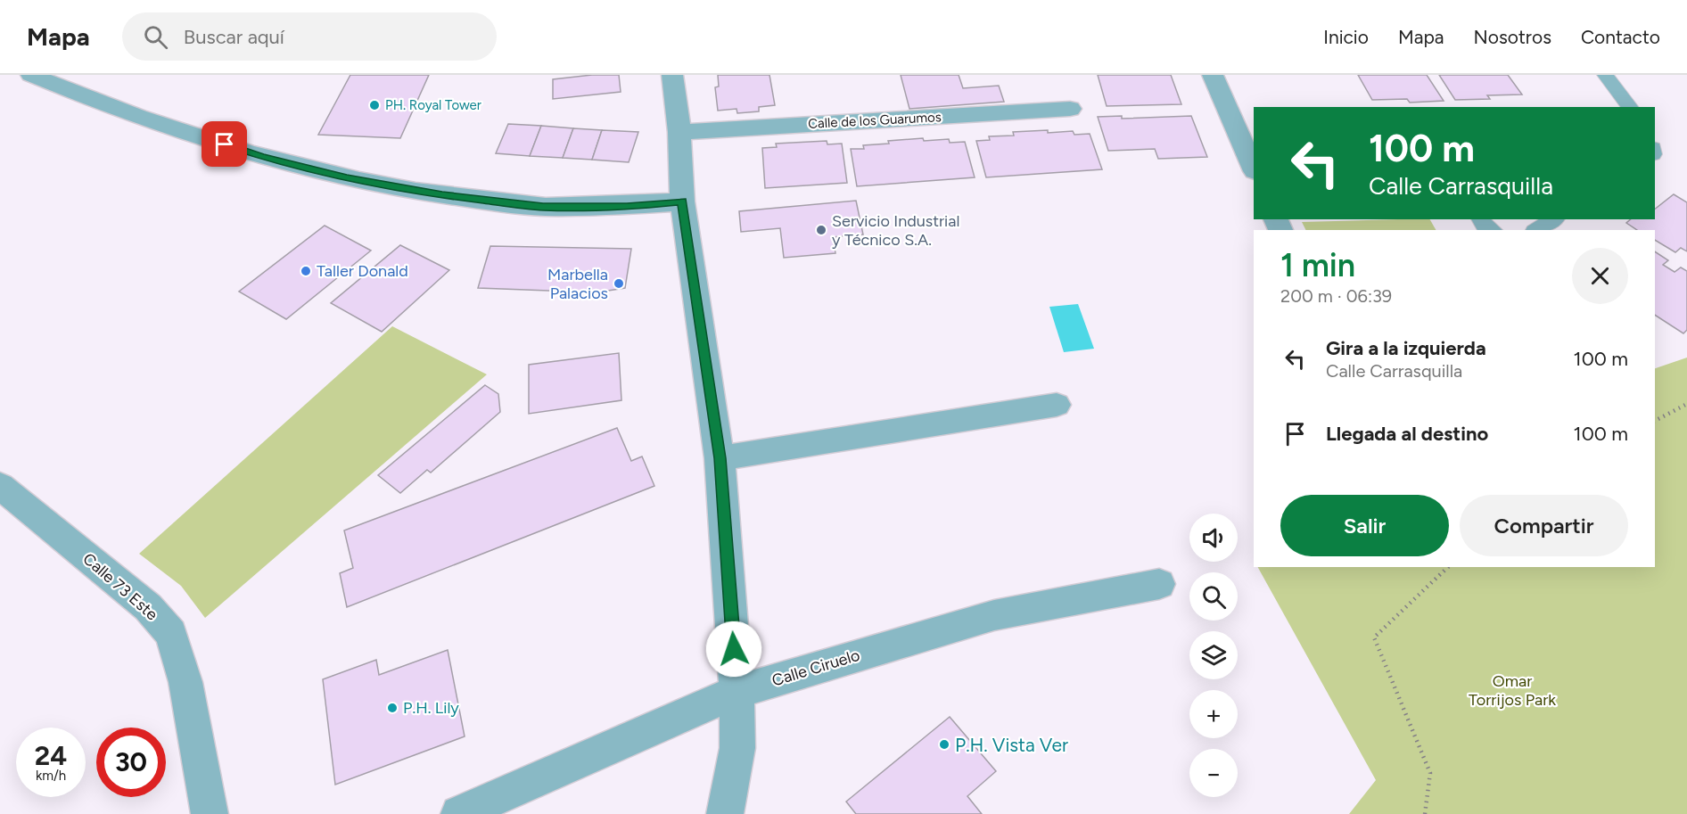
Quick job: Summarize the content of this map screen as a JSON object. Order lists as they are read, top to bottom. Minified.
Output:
{"streets":{"street":["Calle de los Guarumos","Calle 73 Este","Calle Ciruelo"]},"parks":["Omar Torrijos Park"],"places":["PH. Royal Tower","Servicio Industrial y Técnico S.A.","Taller Donald","Marbella Palacios","P.H. Lily","P.H. Vista Ver"],"page":{"header":"Mapa","search":"Buscar aquí","nav":["Inicio","Mapa","Nosotros","Contacto"],"turn":["100 m","Calle Carrasquilla"],"heading":["1 min","200 m · 06:39"],"list":[{"name":"Gira a la izquierda","note":"Calle Carrasquilla","value":"100 m"},{"name":"Llegada al destino","value":"100 m"}],"buttons":["Salir","Compartir"],"map_buttons":["+","−"],"speed":"24 km/h","limit":"30"}}
